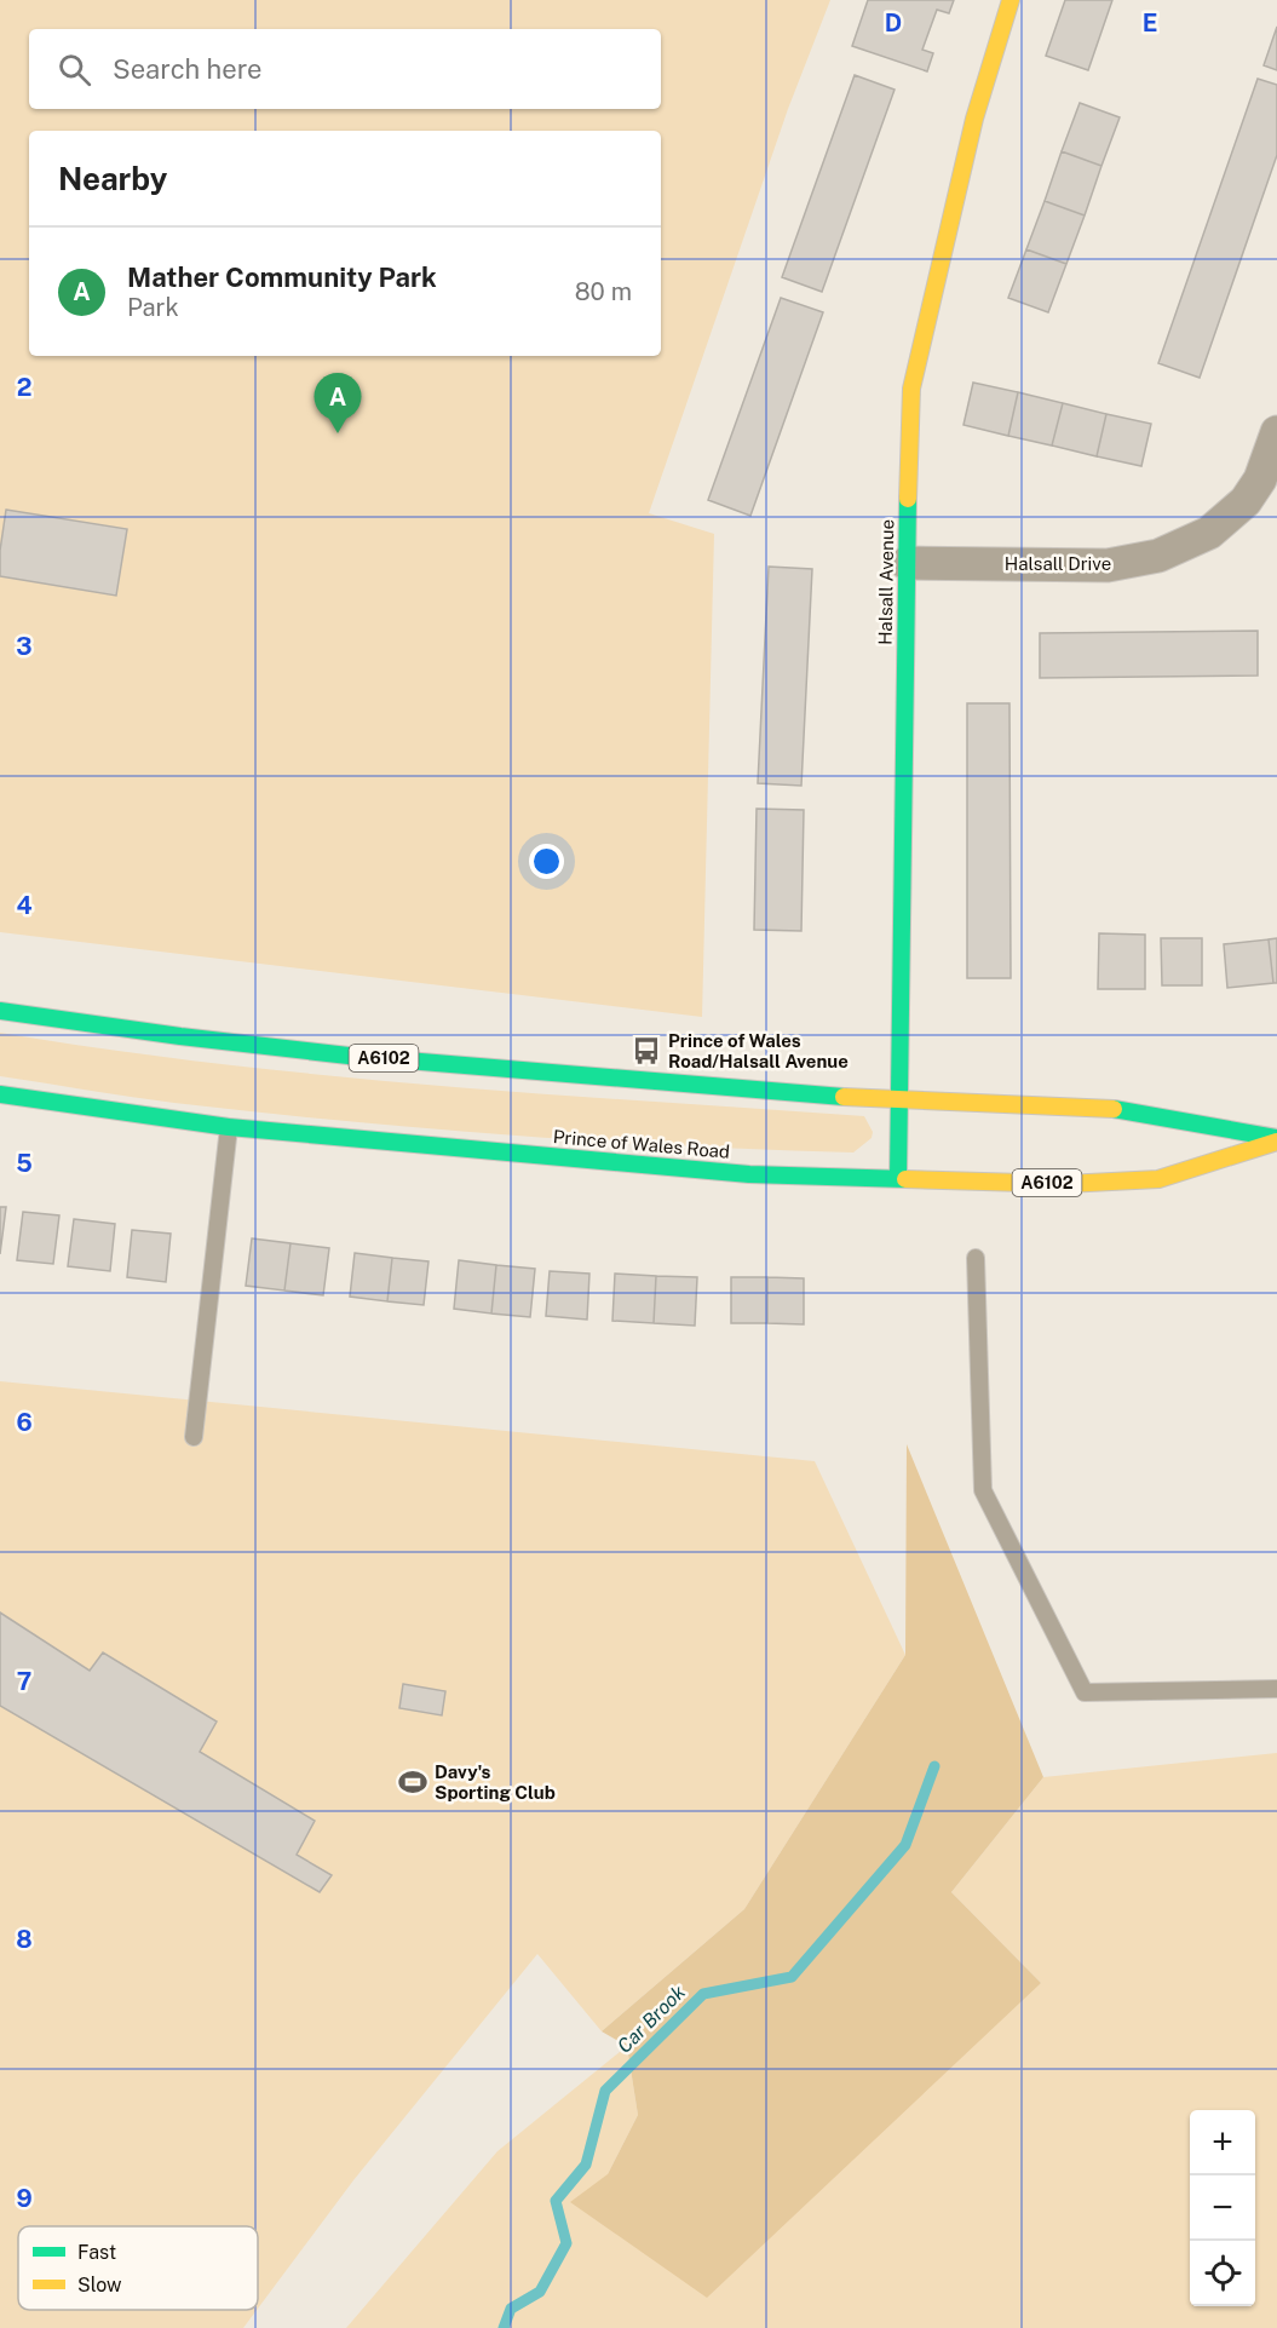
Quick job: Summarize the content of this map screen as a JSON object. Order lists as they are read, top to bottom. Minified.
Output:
{"streets":{"main road":["Halsall Avenue","A6102","Prince of Wales Road"],"street":["Halsall Drive"]},"crossings":[["Halsall Drive","Halsall Avenue"],["Halsall Avenue","Prince of Wales Road"]],"water":["Car Brook"],"places":{"bus stop":["Prince of Wales Road/Halsall Avenue"],"sports":["Davy's Sporting Club"]},"legend":["Fast","Slow"],"page":{"search":"Search here","heading":"Nearby","list":[{"mark":"A","name":"Mather Community Park","note":"Park","value":"80 m"}],"pins":"A","map_buttons":["+","−"]},"grid":{"columns":["D","E"],"rows":["2","3","4","5","6","7","8","9"]}}
